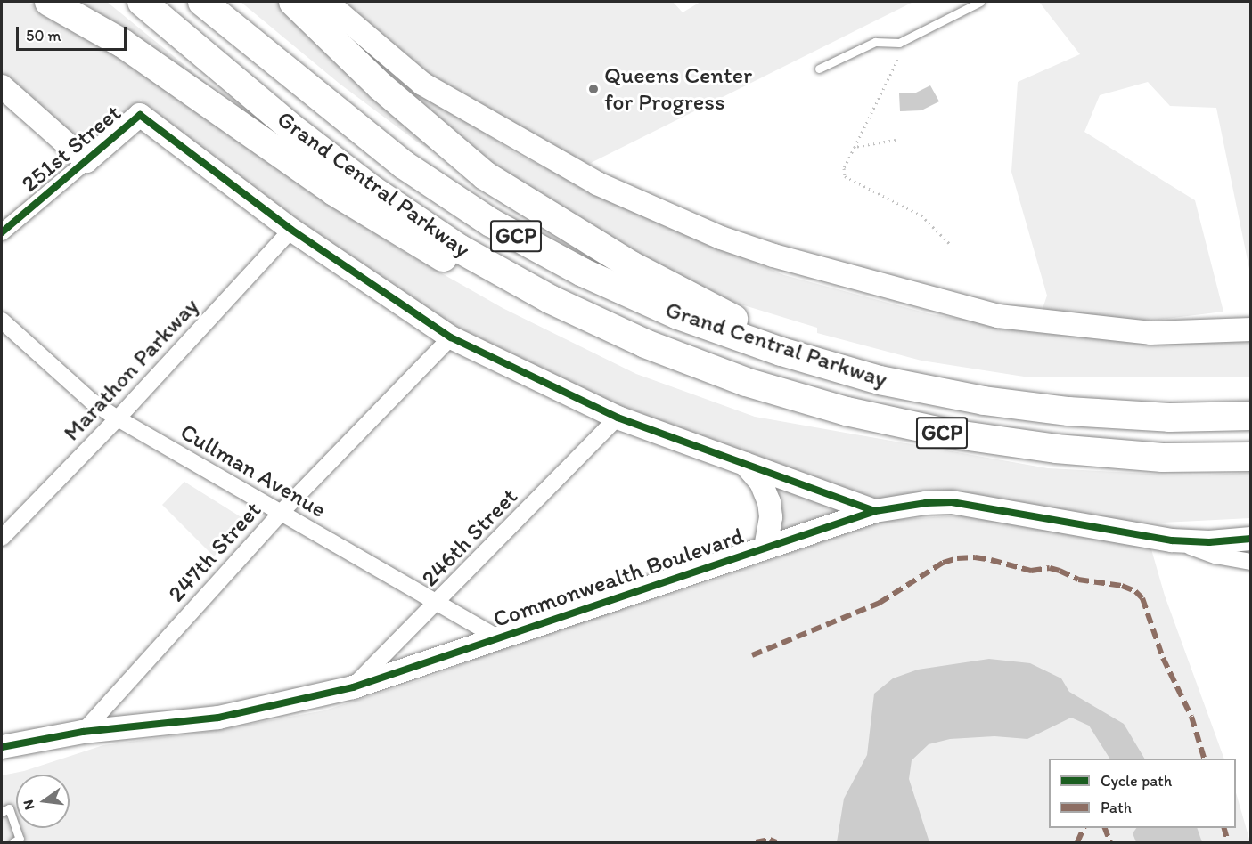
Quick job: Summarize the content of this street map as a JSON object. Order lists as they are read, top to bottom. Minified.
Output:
{"streets":{"highway":["Grand Central Parkway","GCP"],"street":["251st Street","Marathon Parkway","Cullman Avenue","246th Street","247th Street","Commonwealth Boulevard"]},"crossings":[["251st Street","Marathon Parkway"],["Marathon Parkway","Cullman Avenue"],["Cullman Avenue","246th Street"],["Cullman Avenue","247th Street"],["Cullman Avenue","Commonwealth Boulevard"],["246th Street","Commonwealth Boulevard"],["247th Street","Commonwealth Boulevard"]],"places":["Queens Center for Progress"],"legend":["Cycle path","Path"],"scale_bar":"50 m","north":"left"}
